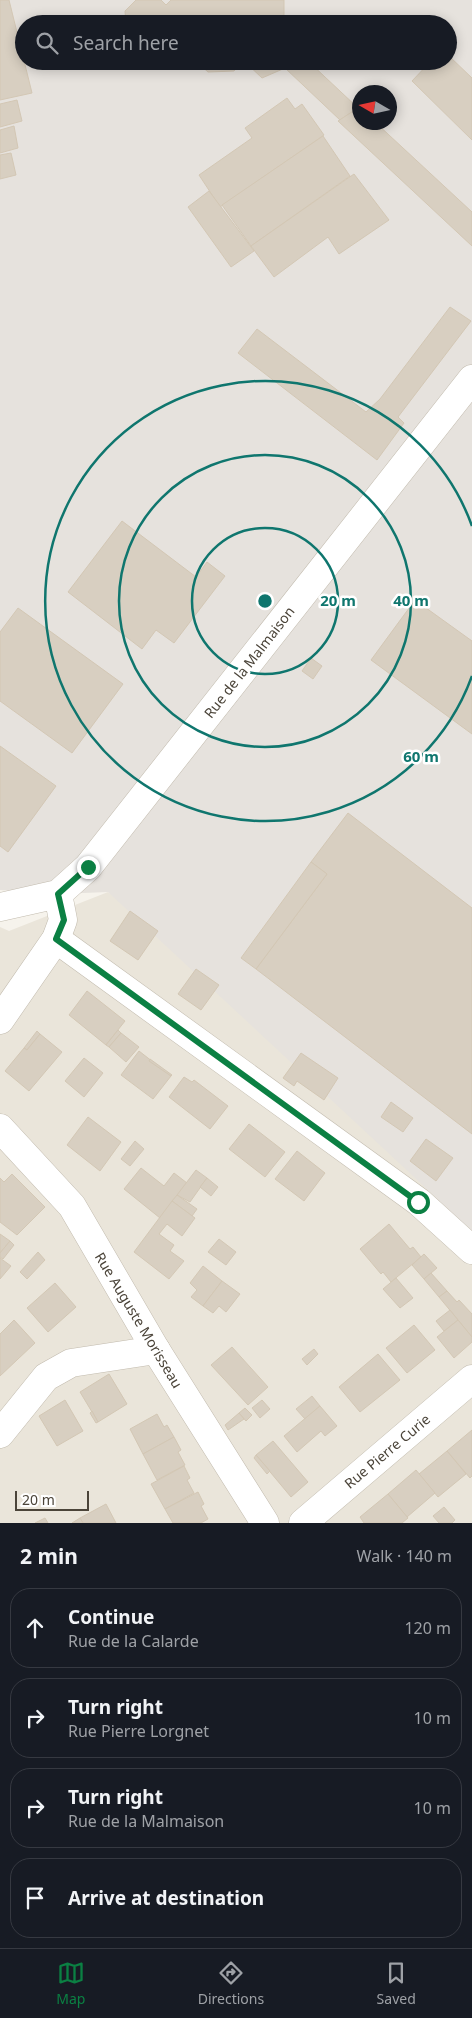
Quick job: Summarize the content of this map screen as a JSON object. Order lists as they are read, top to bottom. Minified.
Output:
{"streets":{"street":["Rue de la Malmaison","Rue Auguste Morisseau","Rue Pierre Curie"]},"scale_bar":"20 m","north":"left","page":{"search":"Search here","scale":"20 m","heading":["2 min","Walk · 140 m"],"list":[["Continue","Rue de la Calarde","120 m"],["Turn right","Rue Pierre Lorgnet","10 m"],["Turn right","Rue de la Malmaison","10 m"],"Arrive at destination"],"nav":["Map","Directions","Saved"]},"rings":["20 m","40 m","60 m"]}
